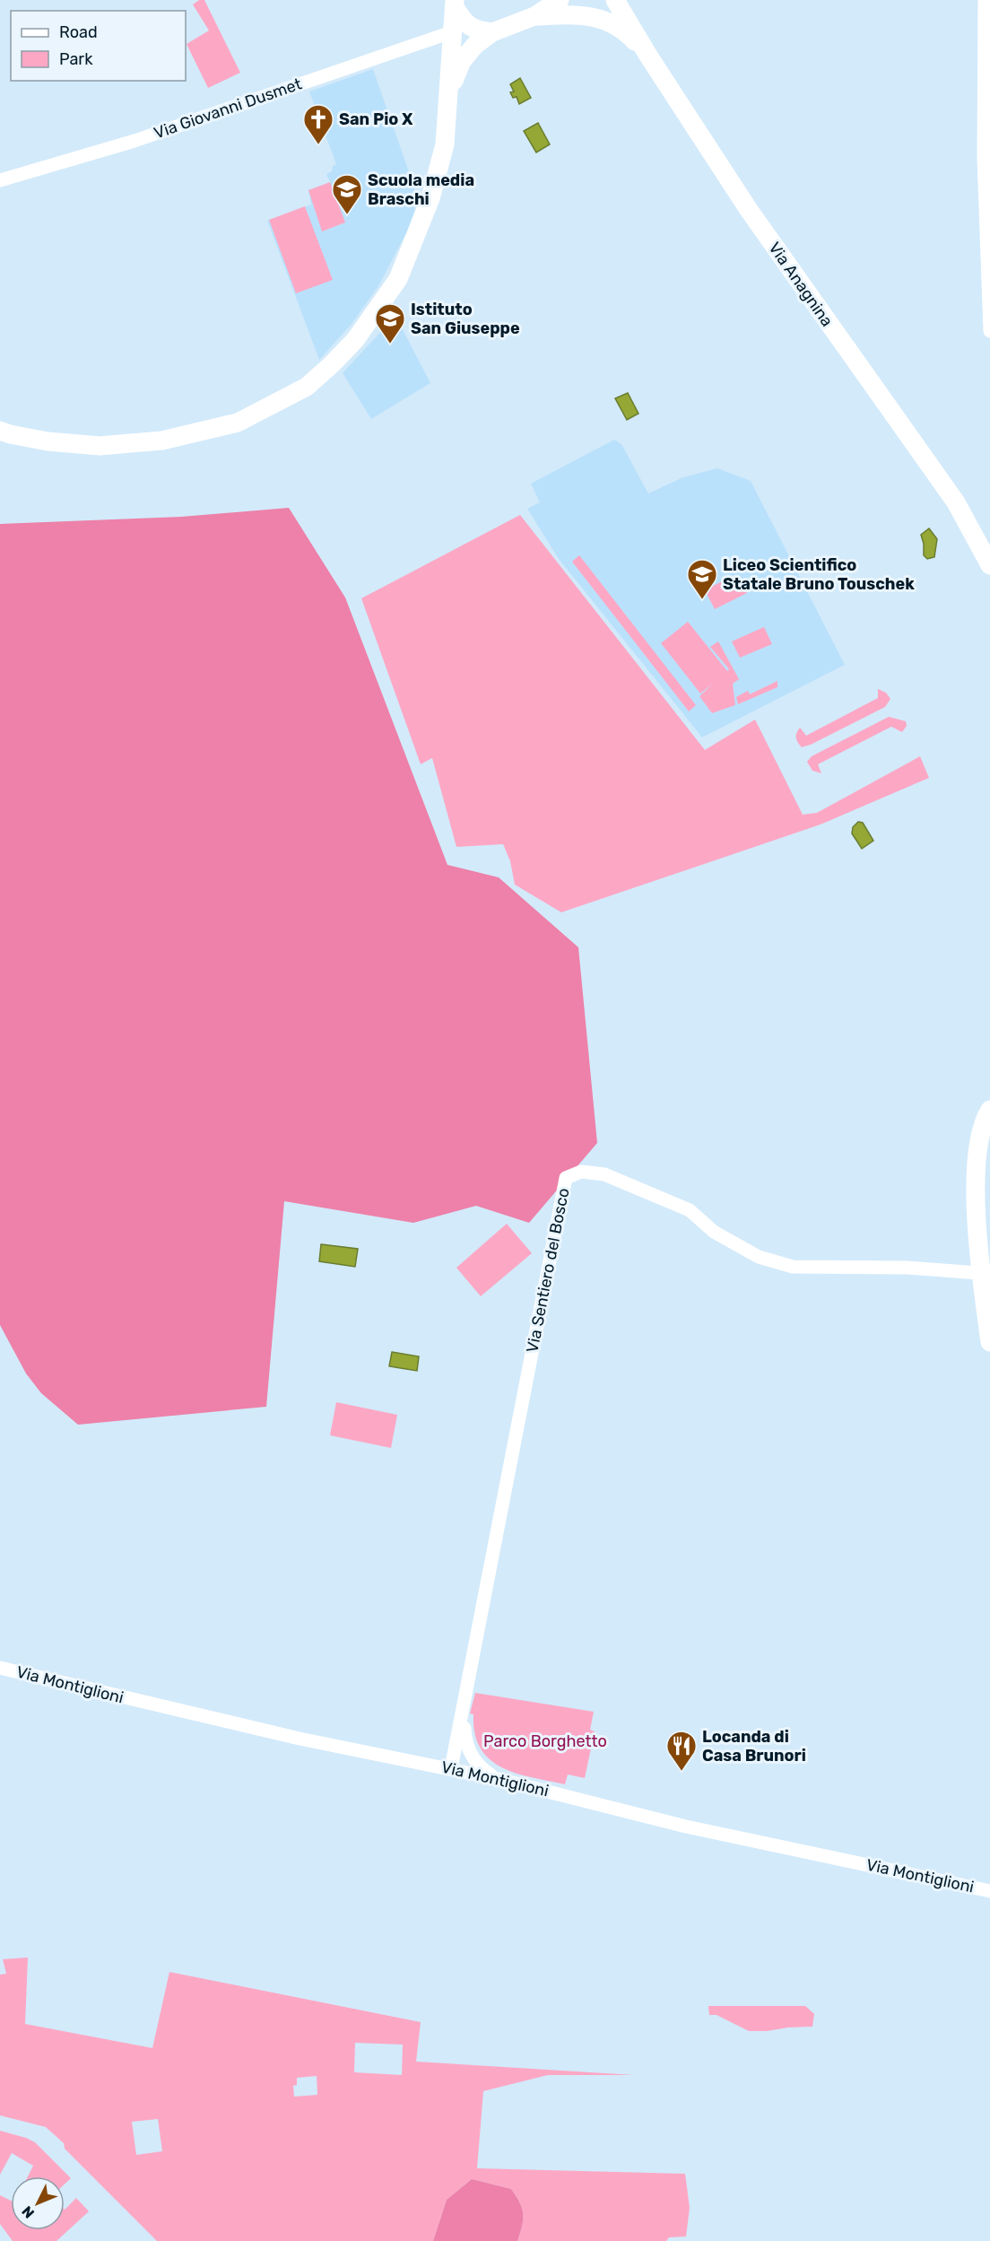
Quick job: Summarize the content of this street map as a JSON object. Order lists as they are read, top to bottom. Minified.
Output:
{"streets":{"main road":["Via Anagnina"],"street":["Via Giovanni Dusmet","Via Sentiero del Bosco","Via Montiglioni"]},"crossings":[["Via Sentiero del Bosco","Via Montiglioni"]],"parks":["Parco Borghetto"],"places":{"church":["San Pio X"],"school or university":["Scuola media Braschi","Istituto San Giuseppe","Liceo Scientifico Statale Bruno Touschek"],"restaurant":["Locanda di Casa Brunori"]},"legend":["Road","Park"],"north":"bottom left"}
